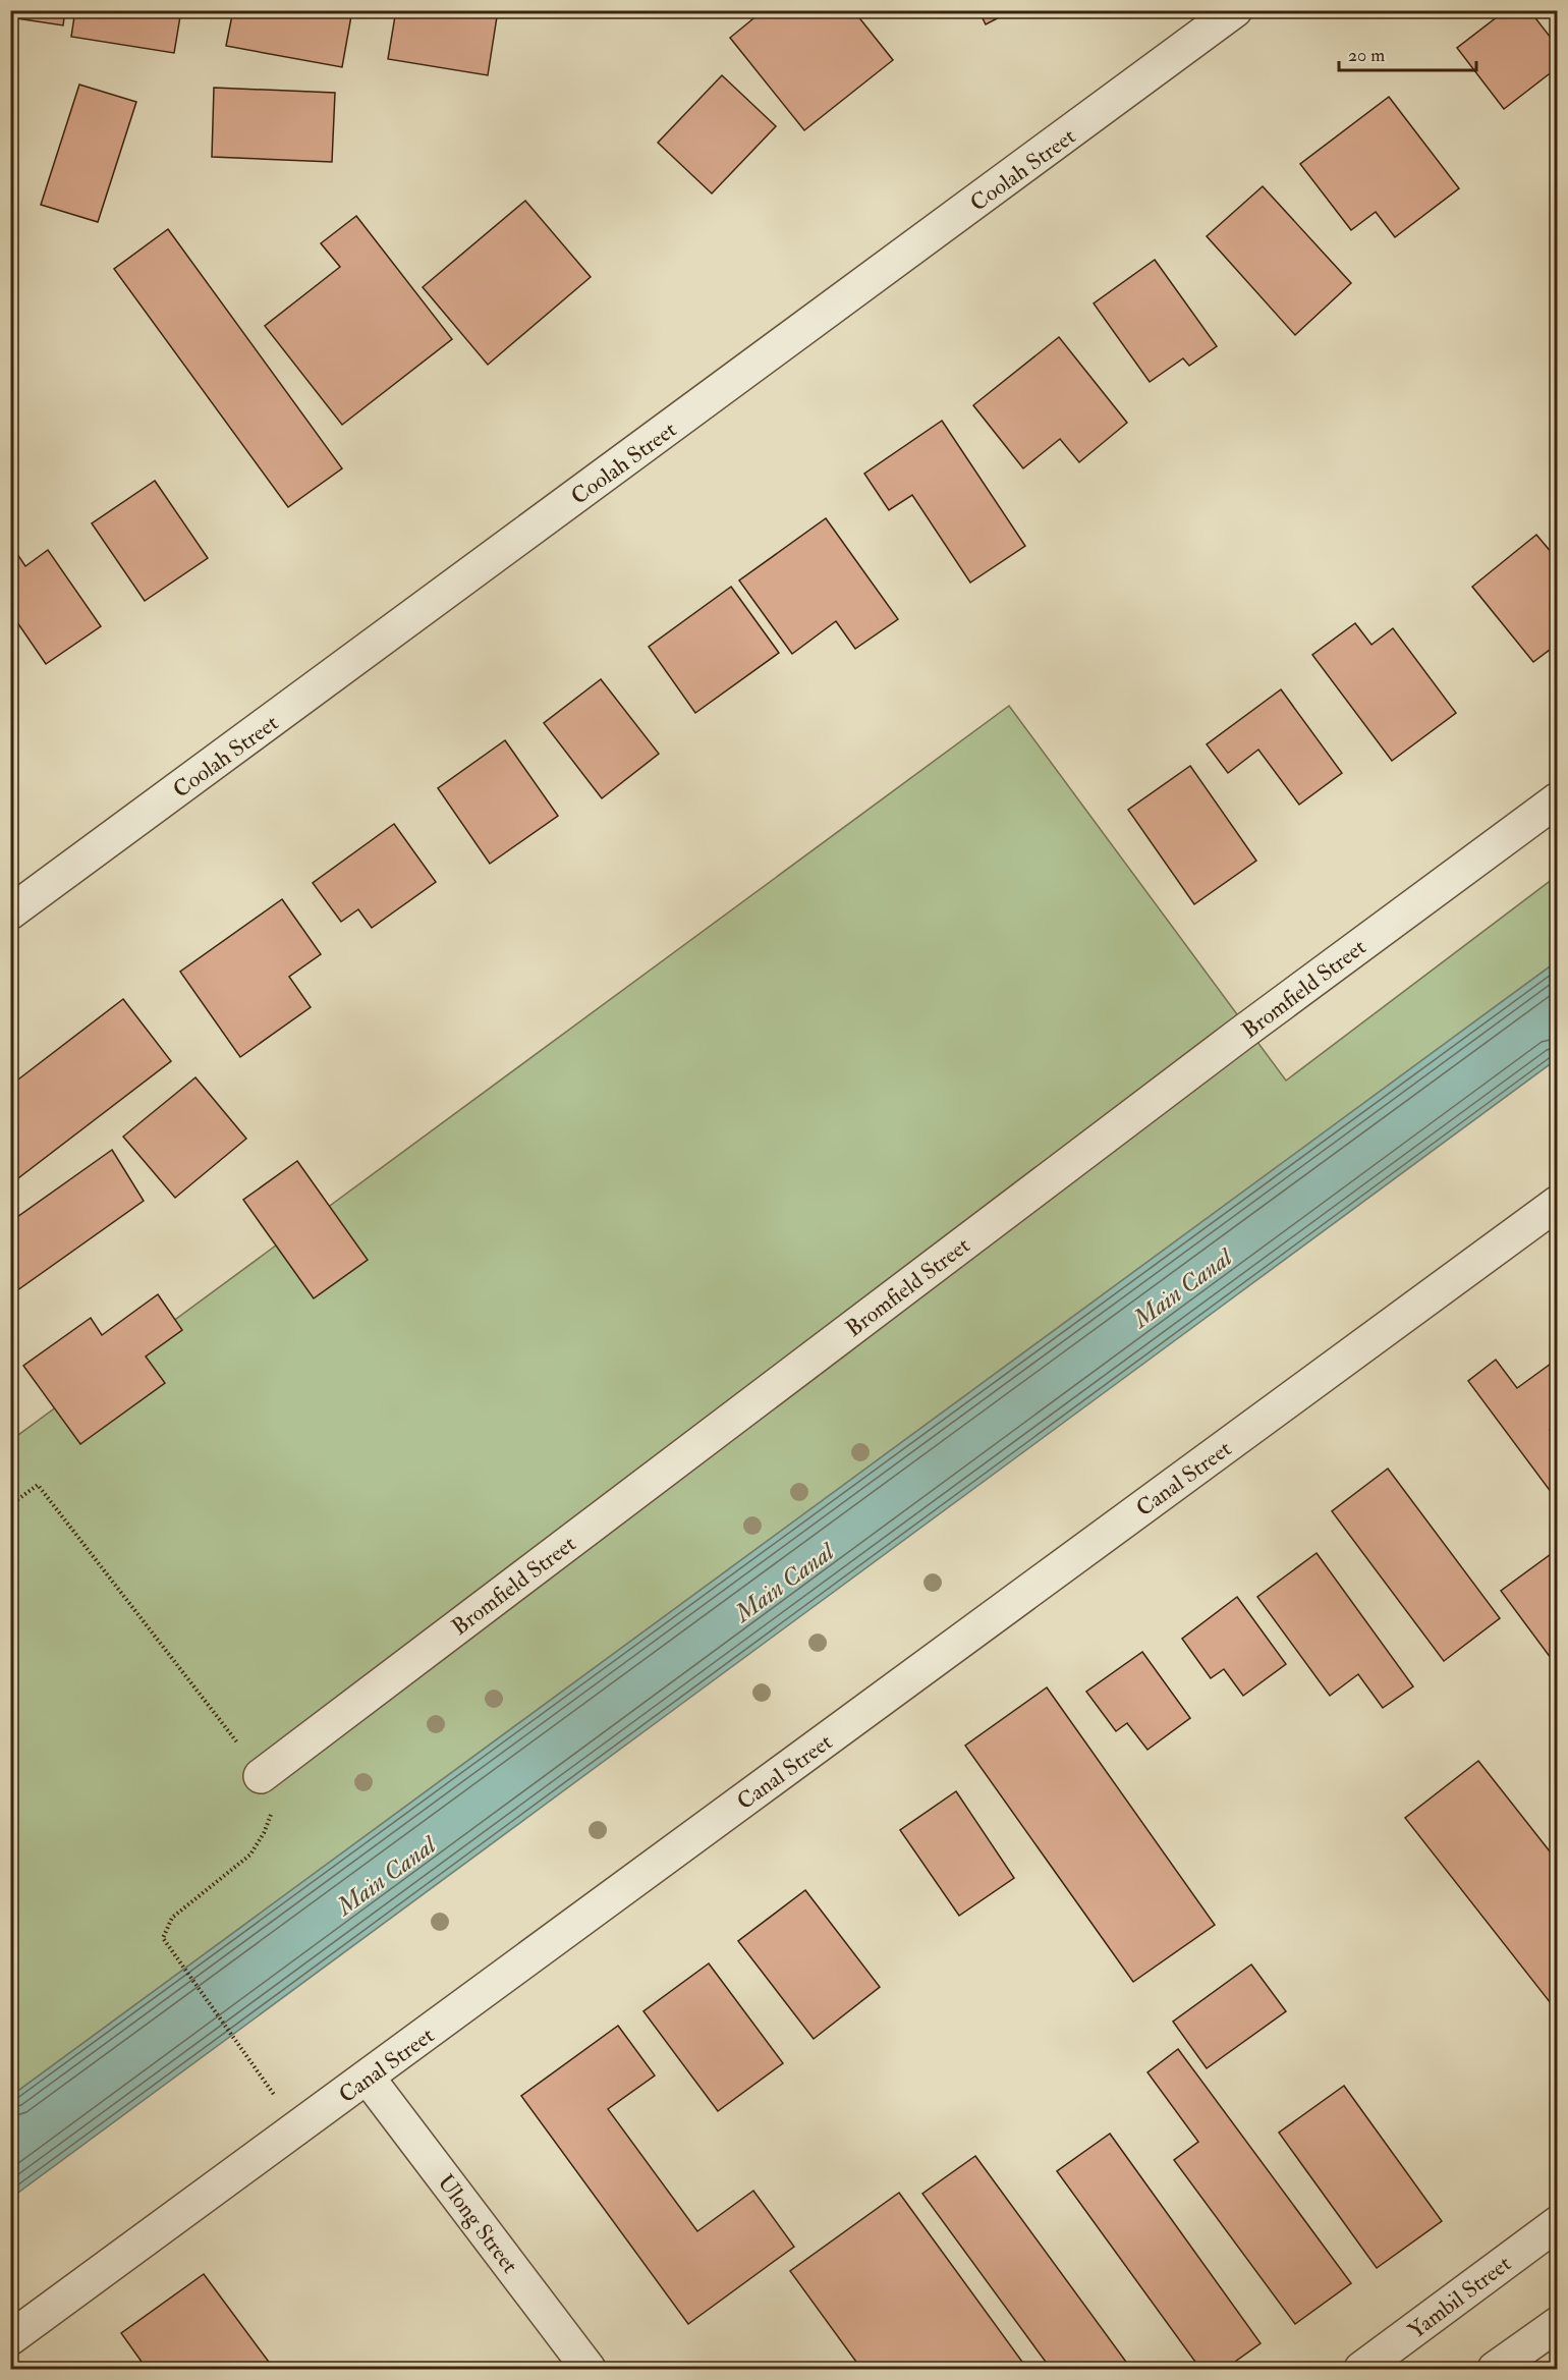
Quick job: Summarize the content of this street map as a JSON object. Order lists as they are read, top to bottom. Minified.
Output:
{"streets":{"street":["Coolah Street","Bromfield Street","Canal Street","Ulong Street","Yambil Street"]},"crossings":[["Canal Street","Ulong Street"]],"water":["Main Canal"],"scale_bar":"20 m"}
